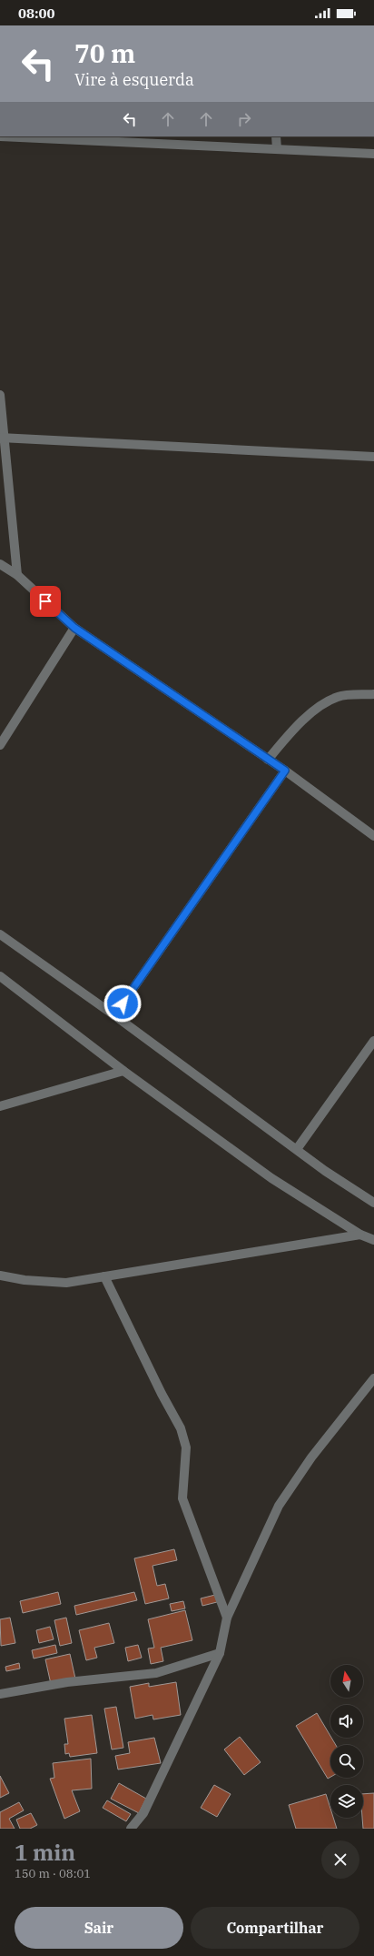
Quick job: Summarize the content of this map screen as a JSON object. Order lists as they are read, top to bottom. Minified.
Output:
{"north":"top","page":{"status":"08:00","turn":["70 m","Vire à esquerda"],"heading":["1 min","150 m · 08:01"],"buttons":["Sair","Compartilhar"]}}
